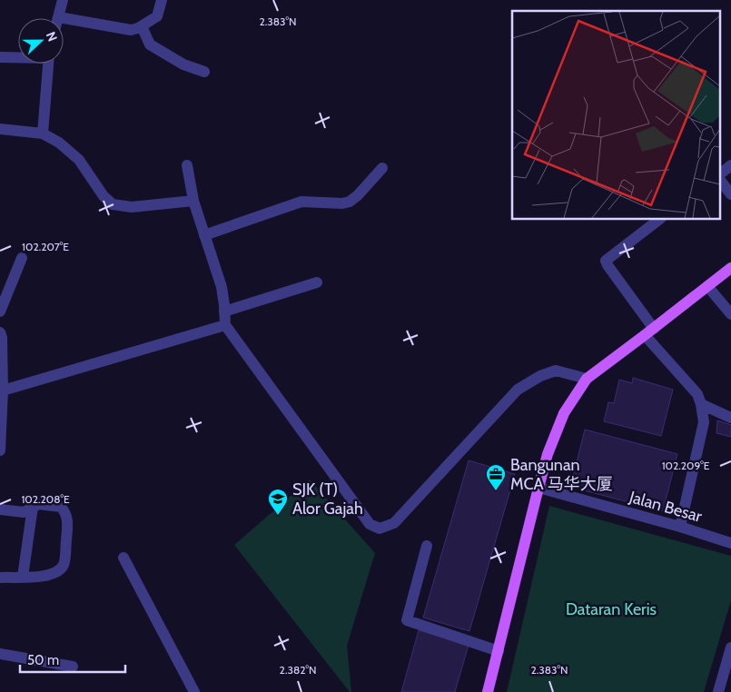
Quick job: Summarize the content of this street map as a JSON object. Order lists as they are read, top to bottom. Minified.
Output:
{"streets":{"street":["Jalan Besar"]},"parks":["Dataran Keris"],"places":{"office":["Bangunan MCA 马华大厦"],"school or university":["SJK (T) Alor Gajah"]},"scale_bar":"50 m","north":"right","coordinates":["2.383°N","102.207°E","102.209°E","102.208°E","2.382°N"]}
